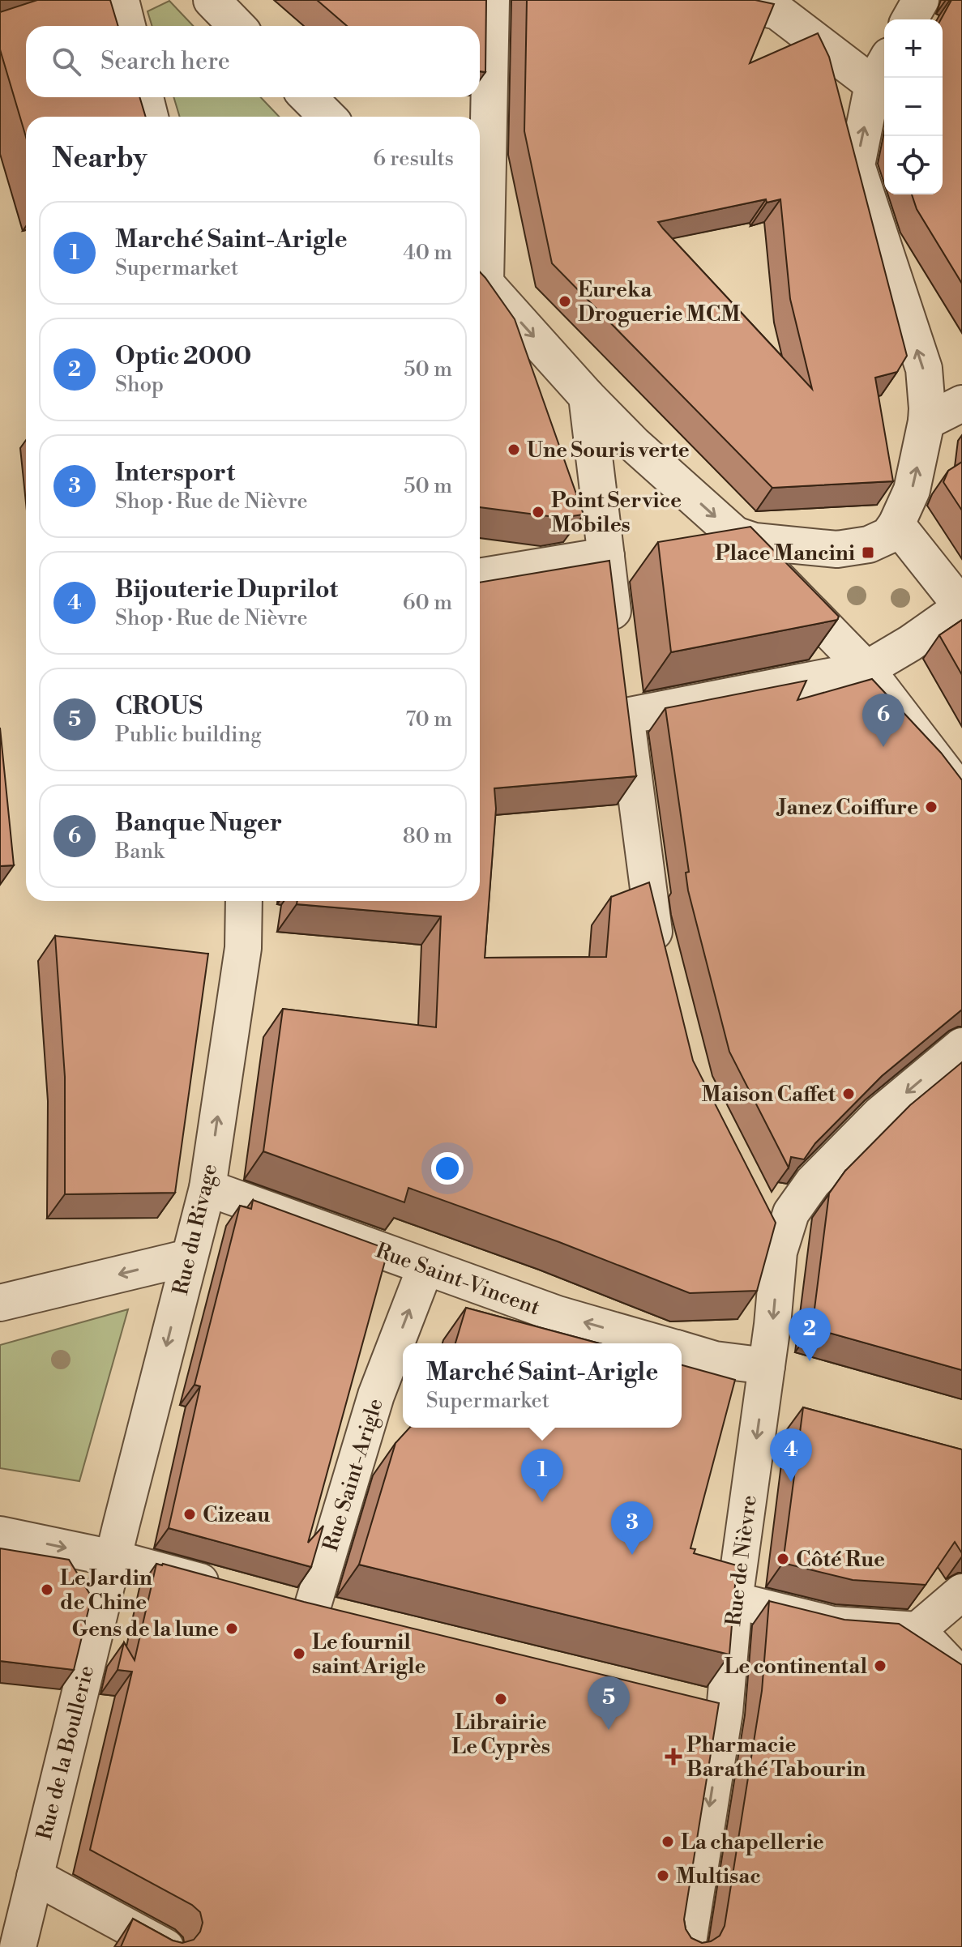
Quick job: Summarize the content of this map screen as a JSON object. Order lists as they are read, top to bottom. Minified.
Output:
{"streets":{"street":["Rue du Rivage","Rue Saint-Vincent","Rue Saint-Arigle","Rue de Nièvre","Rue de la Boullerie"]},"crossings":[["Rue du Rivage","Rue Saint-Vincent"],["Rue du Rivage","Rue de la Boullerie"],["Rue Saint-Vincent","Rue Saint-Arigle"],["Rue Saint-Vincent","Rue de Nièvre"]],"one_way":["Rue Saint-Vincent","Rue Saint-Arigle","Rue de Nièvre"],"places":{"other":["Eureka Droguerie MCM","Une Souris verte","Point Service Mobiles","Janez Coiffure","Maison Caffet","Cizeau","Côté Rue","Le Jardin de Chine","Gens de la lune","Le fournil saint Arigle","Le continental","Librairie Le Cyprès","La chapellerie","Multisac"],"transit":["Place Mancini"],"health":["Pharmacie Barathé Tabourin"]},"page":{"map_buttons":["+","−"],"search":"Search here","heading":["Nearby","6 results"],"list":[{"mark":"1","name":"Marché Saint-Arigle","note":"Supermarket","value":"40 m"},{"mark":"2","name":"Optic 2000","note":"Shop","value":"50 m"},{"mark":"3","name":"Intersport","note":"Shop · Rue de Nièvre","value":"50 m"},{"mark":"4","name":"Bijouterie Duprilot","note":"Shop · Rue de Nièvre","value":"60 m"},{"mark":"5","name":"CROUS","note":"Public building","value":"70 m"},{"mark":"6","name":"Banque Nuger","note":"Bank","value":"80 m"}],"pins":["6","2","4","1","3","5"],"popup":["Marché Saint-Arigle","Supermarket"]}}
